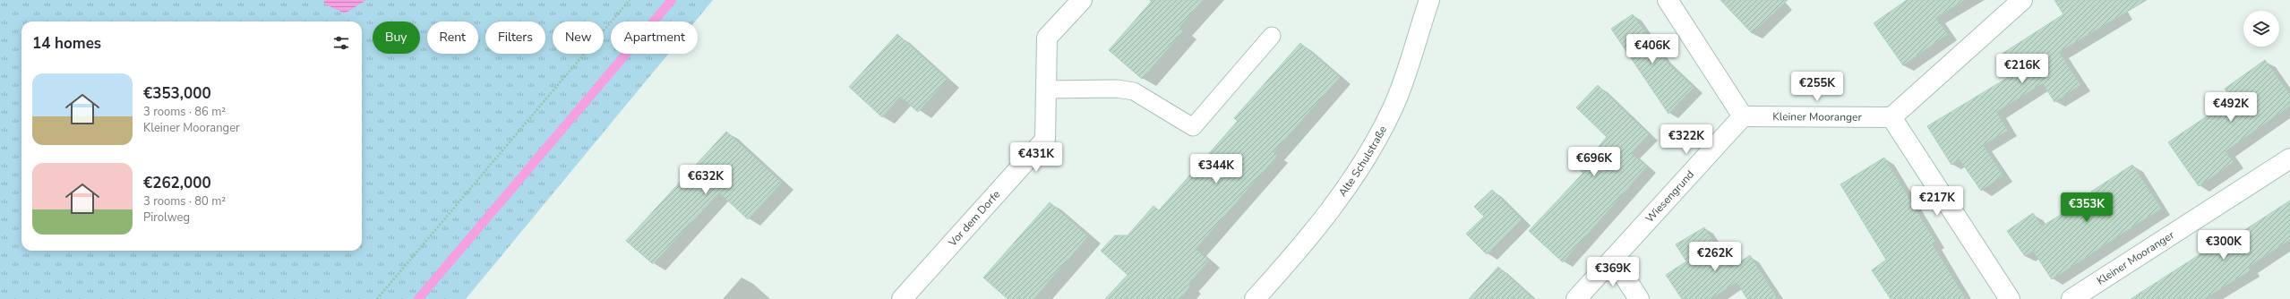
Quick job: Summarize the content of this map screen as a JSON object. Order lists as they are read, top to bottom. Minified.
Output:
{"streets":{"street":["Kleiner Mooranger","Alte Schulstraße","Wiesengrund","Vor dem Dorfe"]},"crossings":[["Kleiner Mooranger","Wiesengrund"]],"page":{"chip":["Buy","Rent","Filters","New","Apartment"],"heading":"14 homes","price":["€406K","€216K","€255K","€492K","€322K","€431K","€696K","€344K","€632K","€217K","€353K","€300K","€262K","€369K"],"list":[{"name":"€353,000","note":"3 rooms · 86 m² · Kleiner Mooranger"},{"name":"€262,000","note":"3 rooms · 80 m² · Pirolweg"}]}}
